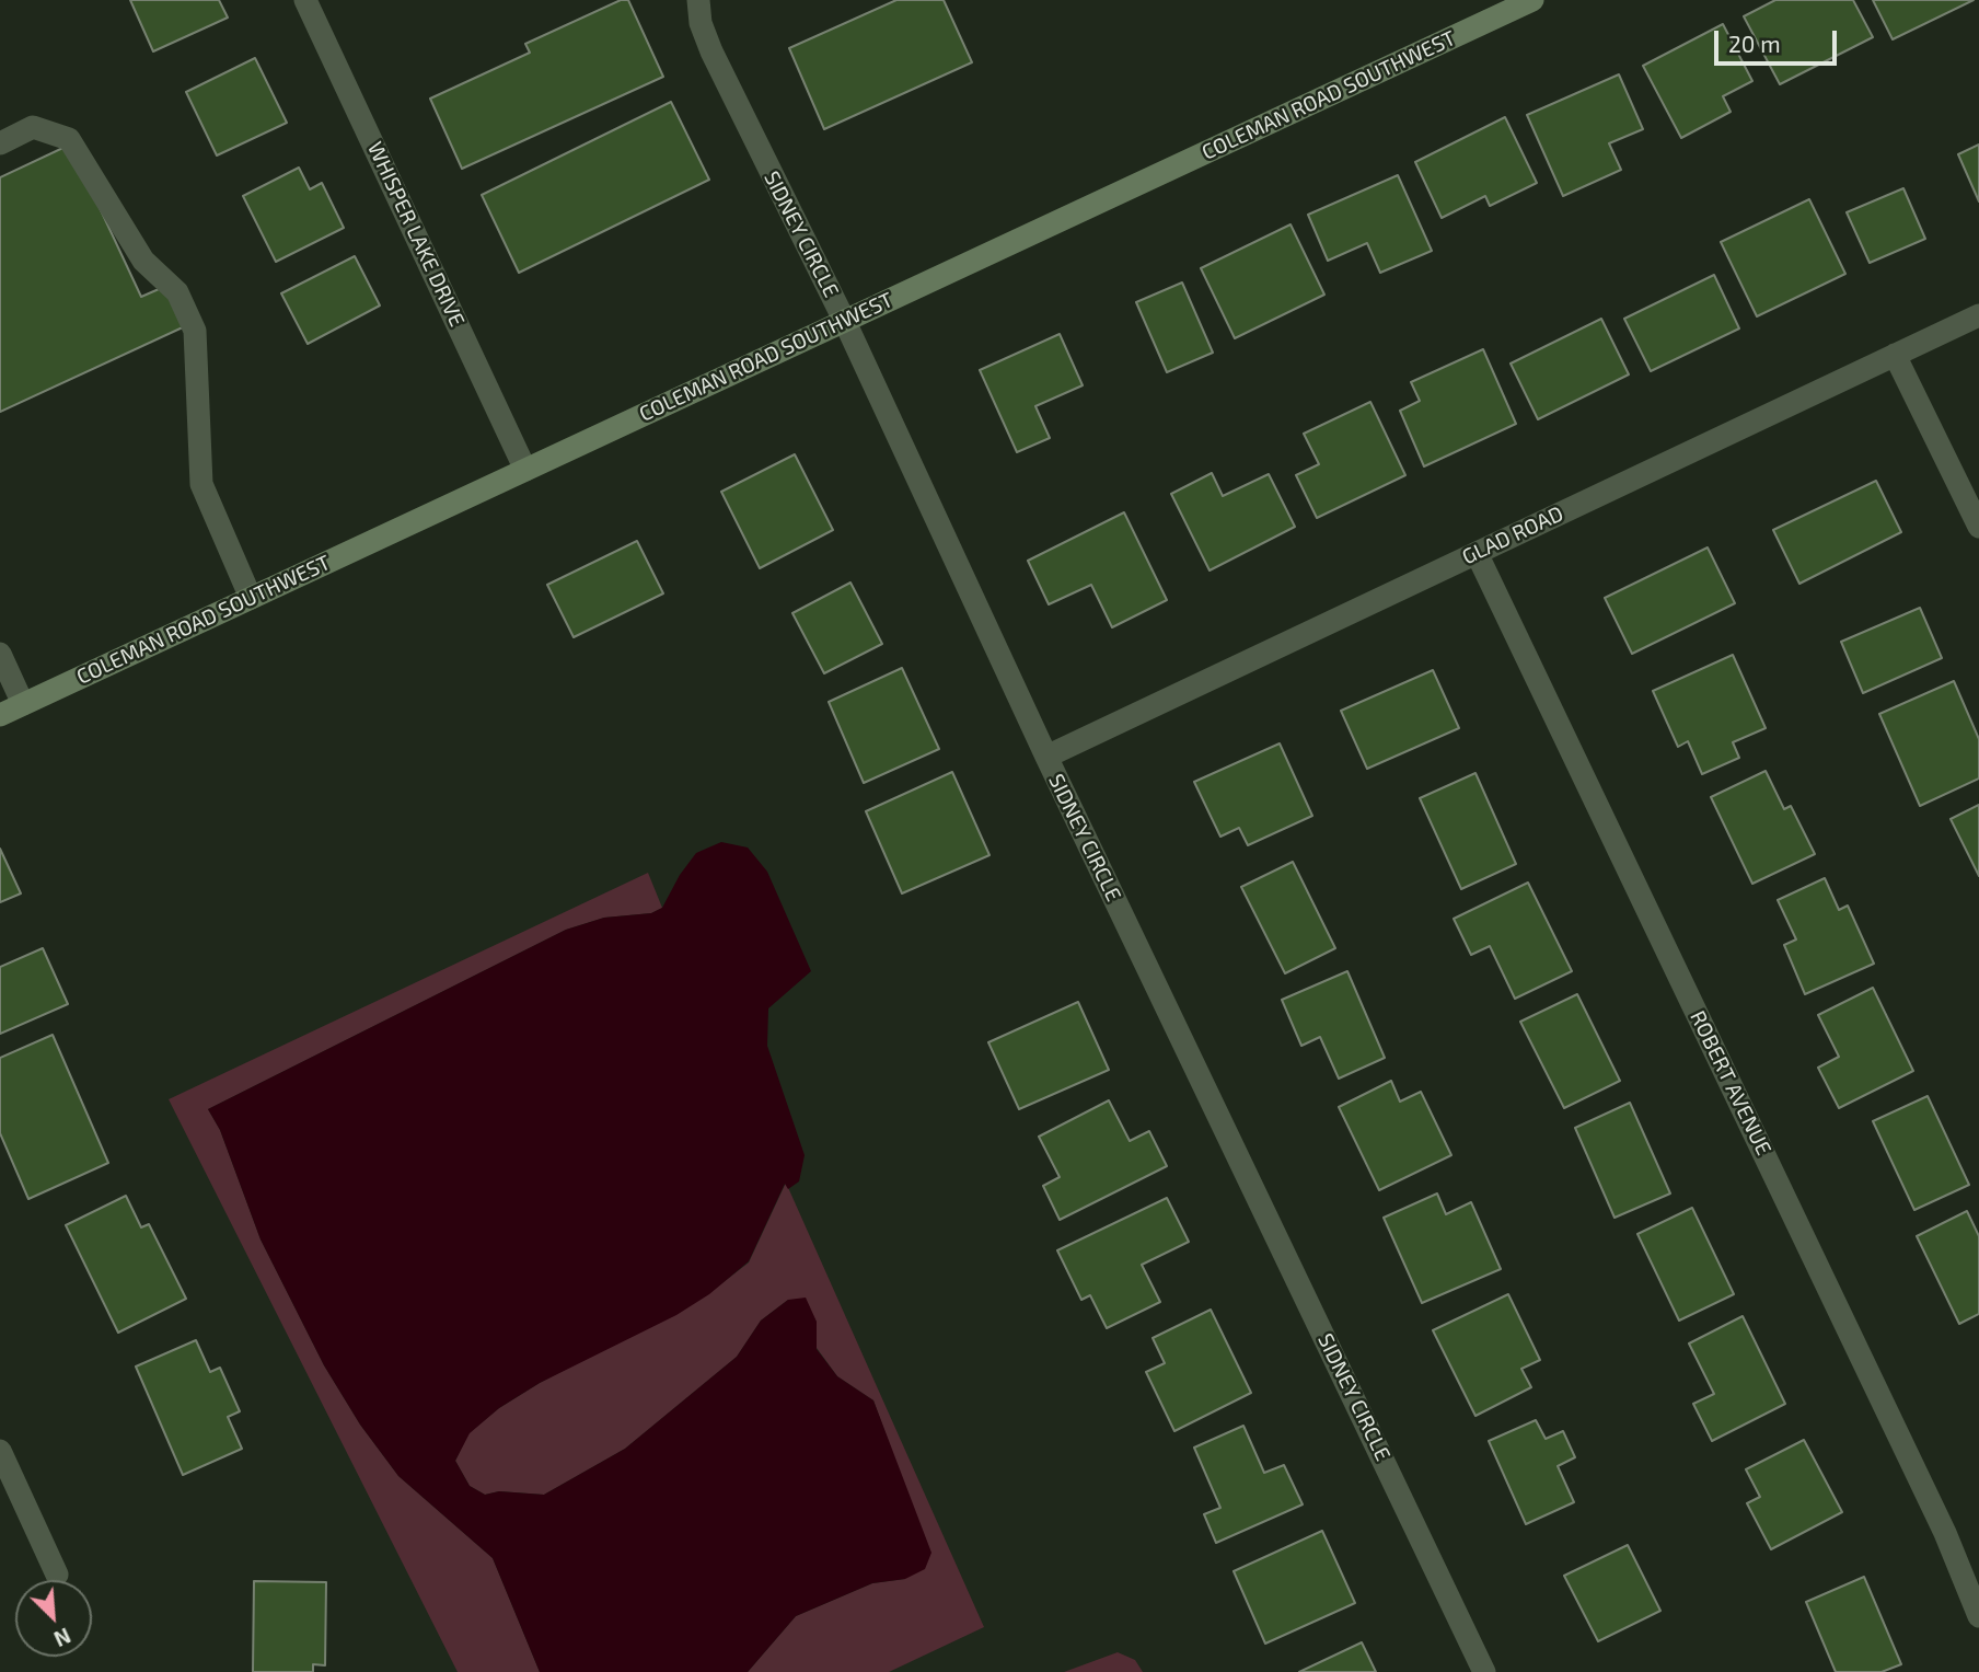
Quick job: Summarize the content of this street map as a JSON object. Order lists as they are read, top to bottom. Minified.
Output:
{"streets":{"street":["COLEMAN ROAD SOUTHWEST","WHISPER LAKE DRIVE","SIDNEY CIRCLE","GLAD ROAD","ROBERT AVENUE"]},"crossings":[["COLEMAN ROAD SOUTHWEST","WHISPER LAKE DRIVE"],["COLEMAN ROAD SOUTHWEST","SIDNEY CIRCLE"],["SIDNEY CIRCLE","GLAD ROAD"],["GLAD ROAD","ROBERT AVENUE"]],"scale_bar":"20 m","north":"bottom right"}
